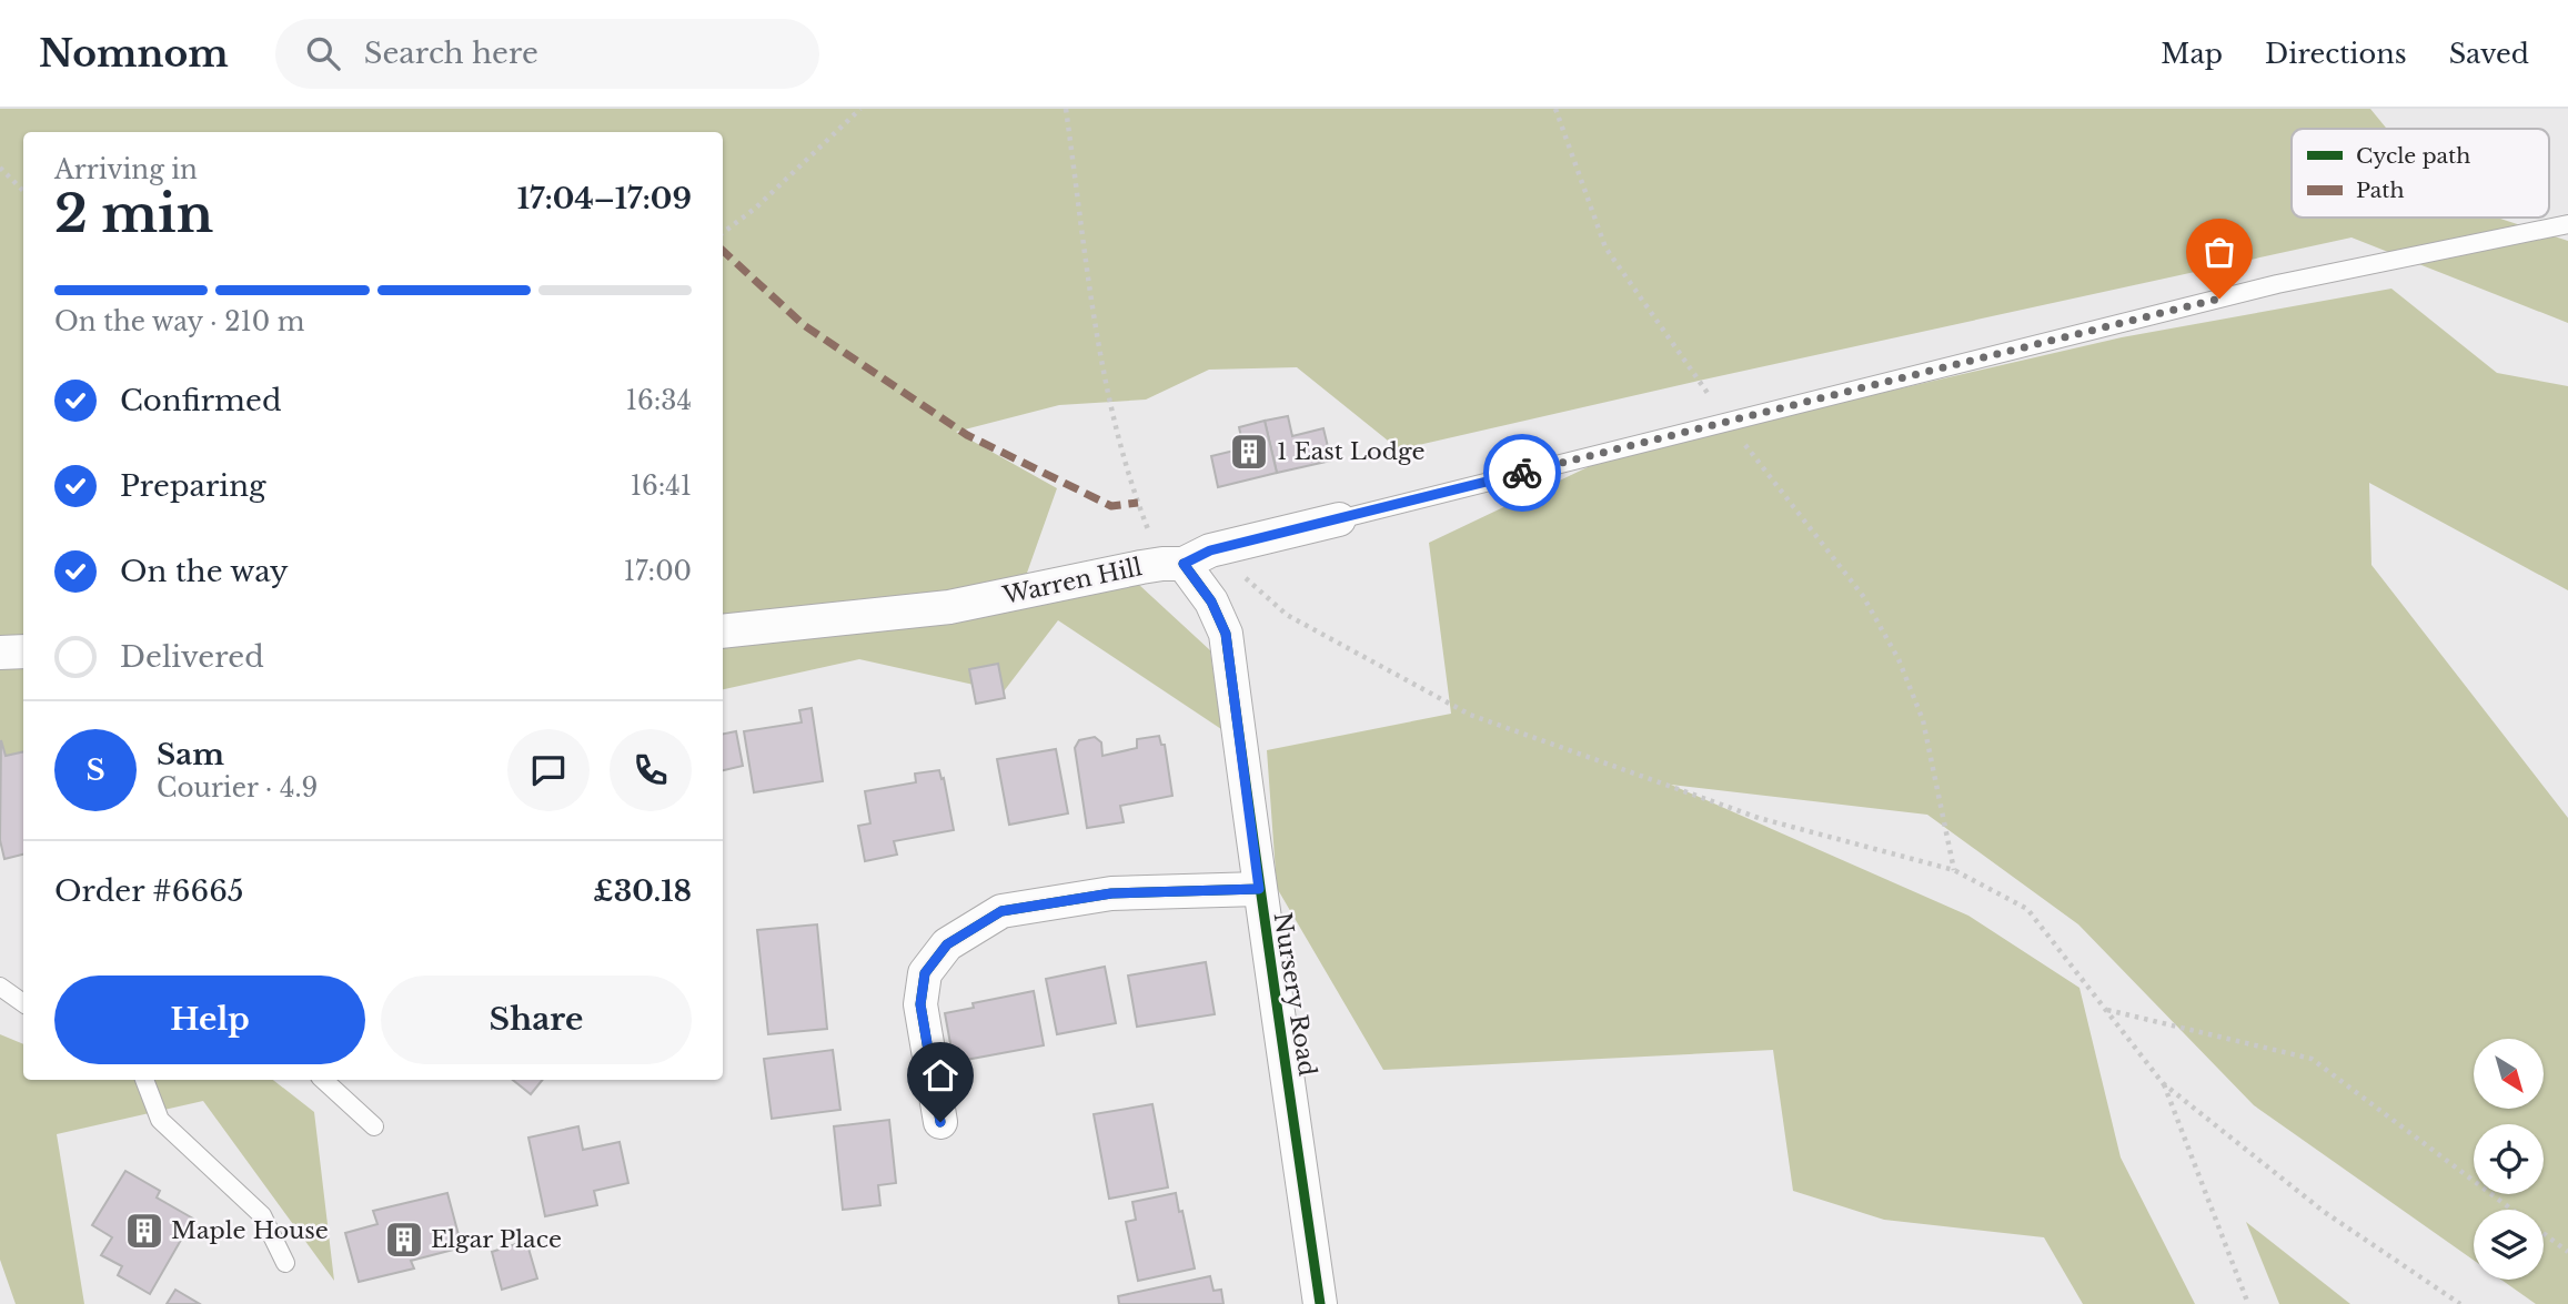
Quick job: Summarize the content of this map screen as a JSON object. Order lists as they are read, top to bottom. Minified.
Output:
{"streets":{"street":["Warren Hill","Nursery Road"]},"crossings":[["Warren Hill","Nursery Road"]],"places":{"building":["1 East Lodge","Maple House","Elgar Place"]},"legend":["Cycle path","Path"],"north":"bottom right","page":{"header":"Nomnom","search":"Search here","nav":["Map","Directions","Saved"],"heading":["2 min","Arriving in","17:04–17:09"],"panel":["Sam","Courier · 4.9","Order #6665","£30.18"],"bar":"On the way · 210 m","list":[["Confirmed","16:34"],["Preparing","16:41"],["On the way","17:00"],"Delivered"],"round":"S","buttons":["Help","Share"]}}
